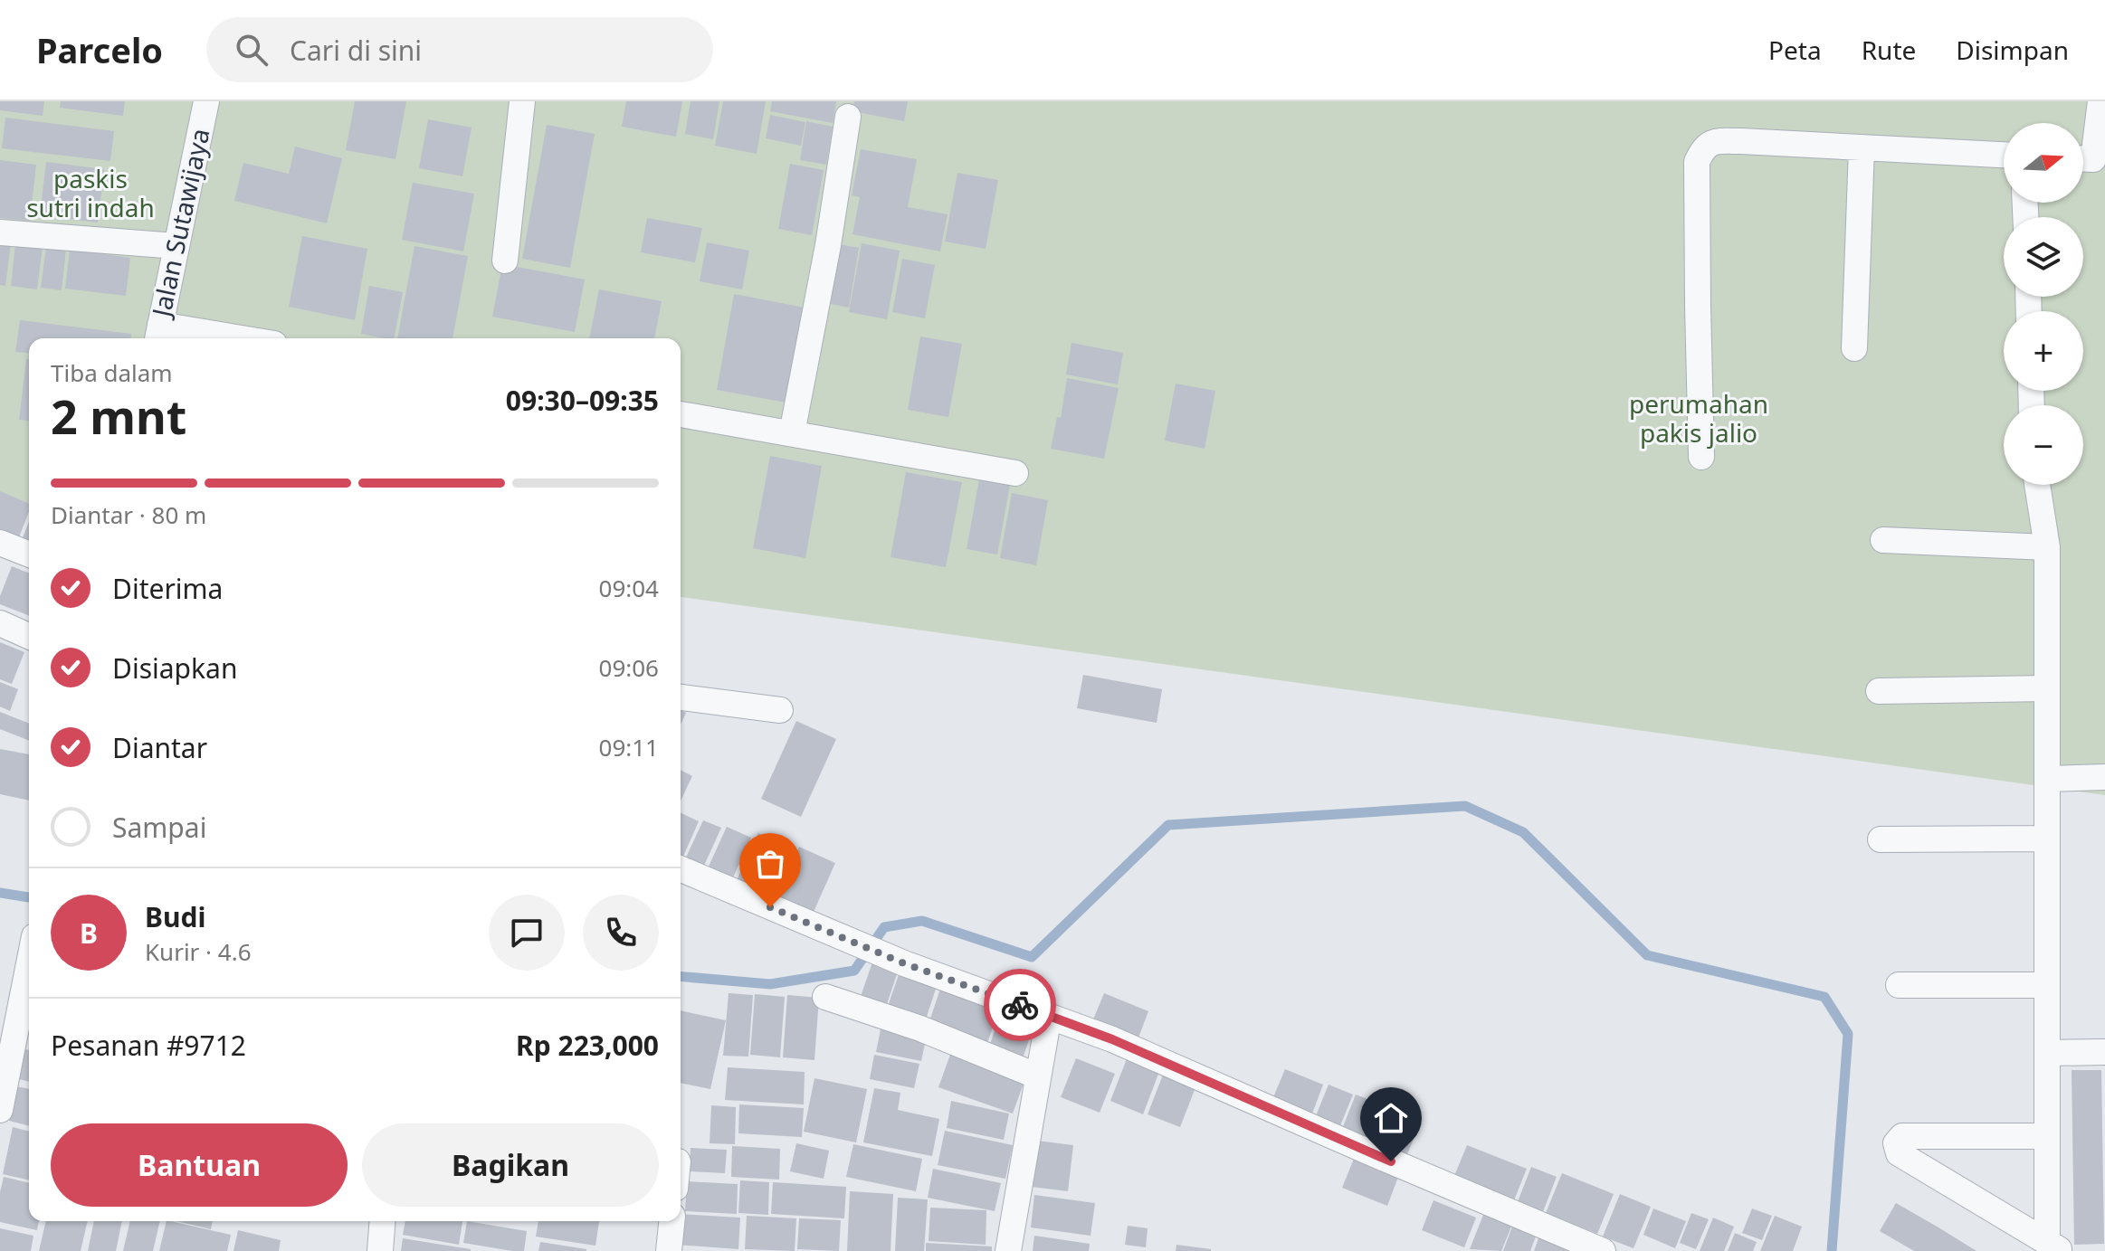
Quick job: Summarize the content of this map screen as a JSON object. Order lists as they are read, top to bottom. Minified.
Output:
{"streets":{"street":["Jalan Sutawijaya"]},"parks":["paskis sutri indah","perumahan pakis jalio"],"north":"right","page":{"header":"Parcelo","search":"Cari di sini","nav":["Peta","Rute","Disimpan"],"map_buttons":["+","−"],"heading":["2 mnt","Tiba dalam","09:30–09:35"],"panel":["Budi","Kurir · 4.6","Pesanan #9712","Rp 223,000"],"bar":"Diantar · 80 m","list":[["Diterima","09:04"],["Disiapkan","09:06"],["Diantar","09:11"],"Sampai"],"round":"B","buttons":["Bantuan","Bagikan"]}}
